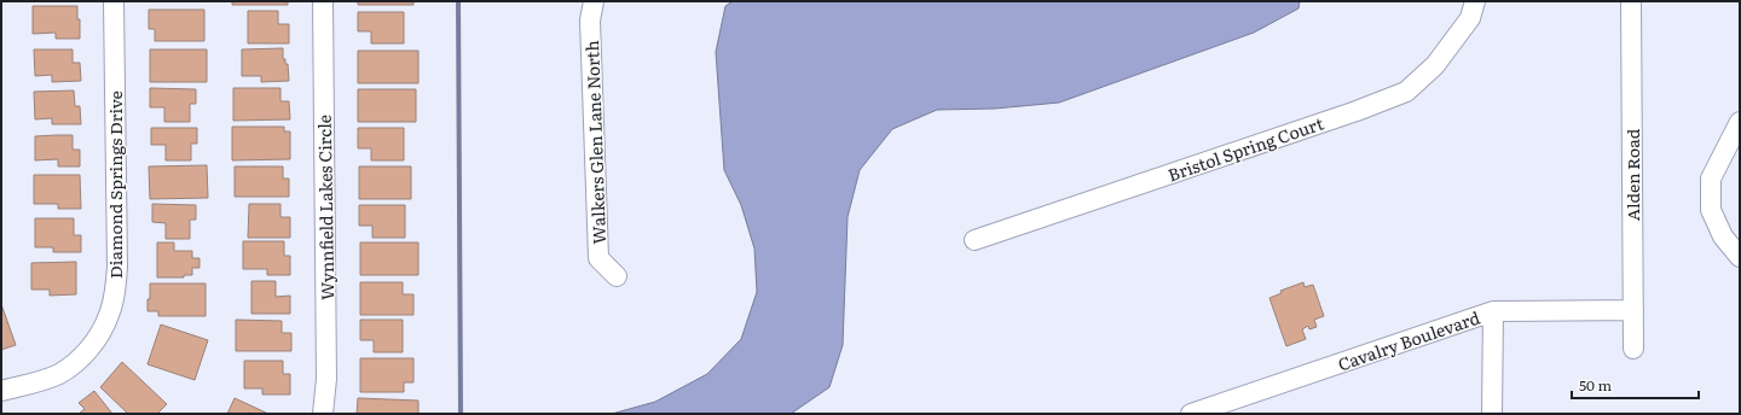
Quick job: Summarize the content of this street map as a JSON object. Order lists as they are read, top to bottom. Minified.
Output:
{"streets":{"street":["Walkers Glen Lane North","Bristol Spring Court","Alden Road","Diamond Springs Drive","Wynnfield Lakes Circle","Cavalry Boulevard"]},"crossings":[["Alden Road","Cavalry Boulevard"]],"scale_bar":"50 m"}
